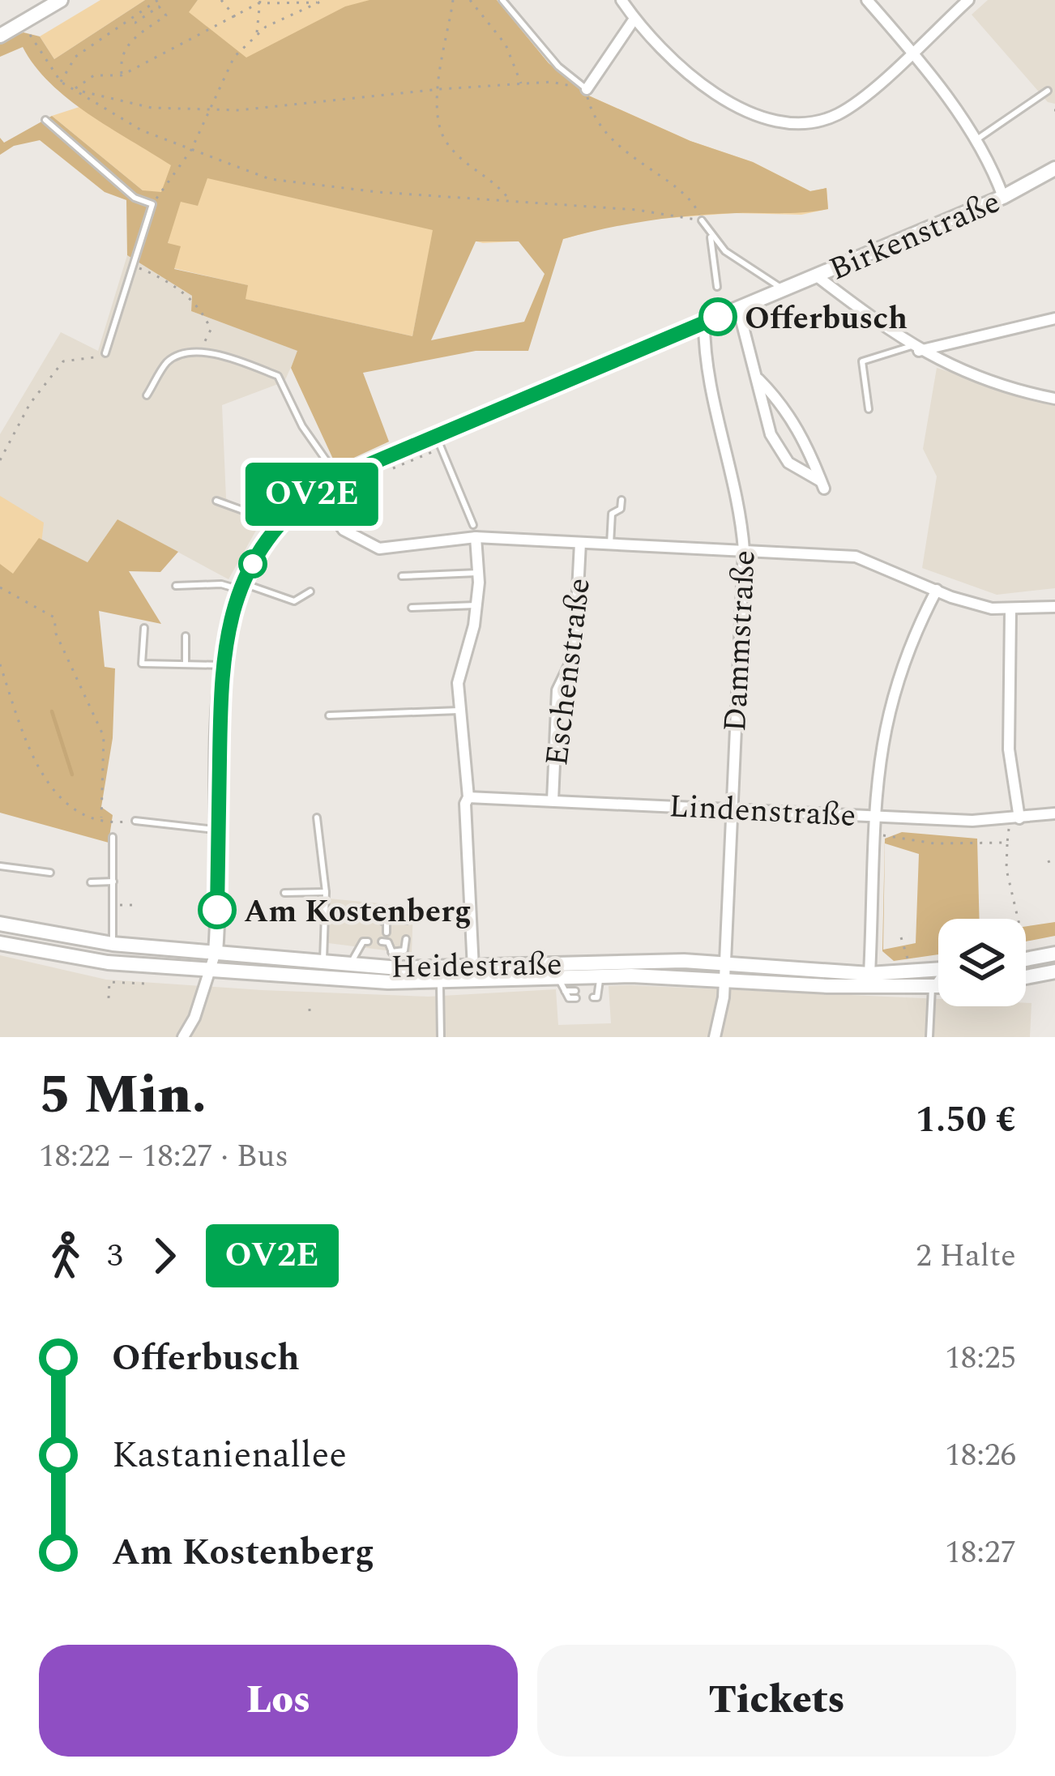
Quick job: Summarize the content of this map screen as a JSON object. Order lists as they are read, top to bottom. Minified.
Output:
{"streets":{"main road":["Birkenstraße","Heidestraße"],"street":["Dammstraße","Eschenstraße","Lindenstraße"]},"crossings":[["Birkenstraße","Dammstraße"],["Birkenstraße","Heidestraße"],["Dammstraße","Lindenstraße"],["Dammstraße","Heidestraße"],["Eschenstraße","Lindenstraße"]],"places":["Offerbusch","Am Kostenberg"],"lines":["bus line OV2E"],"page":{"on_map":"OV2E","heading":["5 Min.","18:22 – 18:27 · Bus","1.50 €"],"legs":["3","OV2E","2 Halte"],"list":[{"name":"Offerbusch","value":"18:25"},{"name":"Kastanienallee","value":"18:26"},{"name":"Am Kostenberg","value":"18:27"}],"buttons":["Los","Tickets"]}}
